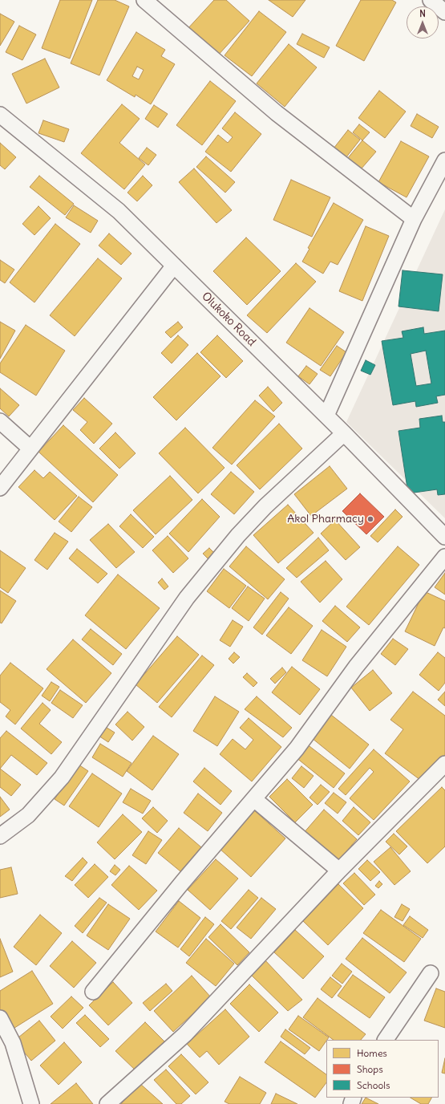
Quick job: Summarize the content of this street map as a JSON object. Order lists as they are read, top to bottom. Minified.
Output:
{"streets":{"street":["Olukoko Road"]},"places":["Akol Pharmacy"],"legend":["Homes","Shops","Schools"],"north":"top"}
